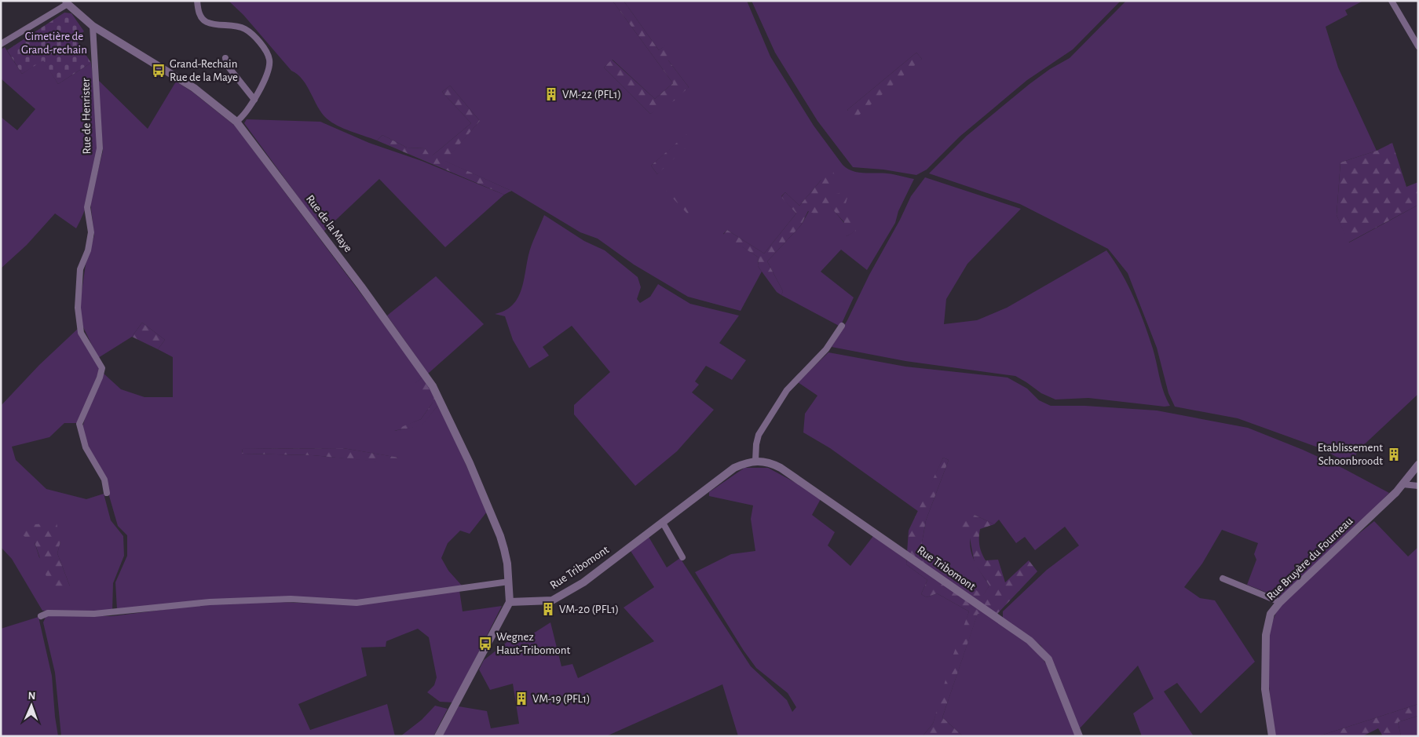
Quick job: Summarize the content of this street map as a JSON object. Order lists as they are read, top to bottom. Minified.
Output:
{"streets":{"street":["Rue de Henrister","Rue de la Maye","Rue Bruyère du Fourneau","Rue Tribomont"]},"crossings":[["Rue de Henrister","Rue de la Maye"],["Rue de la Maye","Rue Tribomont"]],"parks":["Cimetière de Grand-rechain"],"places":{"bus stop":["Grand-Rechain Rue de la Maye","Wegnez Haut-Tribomont"],"building":["VM-22 (PFL1)","Etablissement Schoonbroodt","VM-20 (PFL1)","VM-19 (PFL1)"]},"north":"top"}
